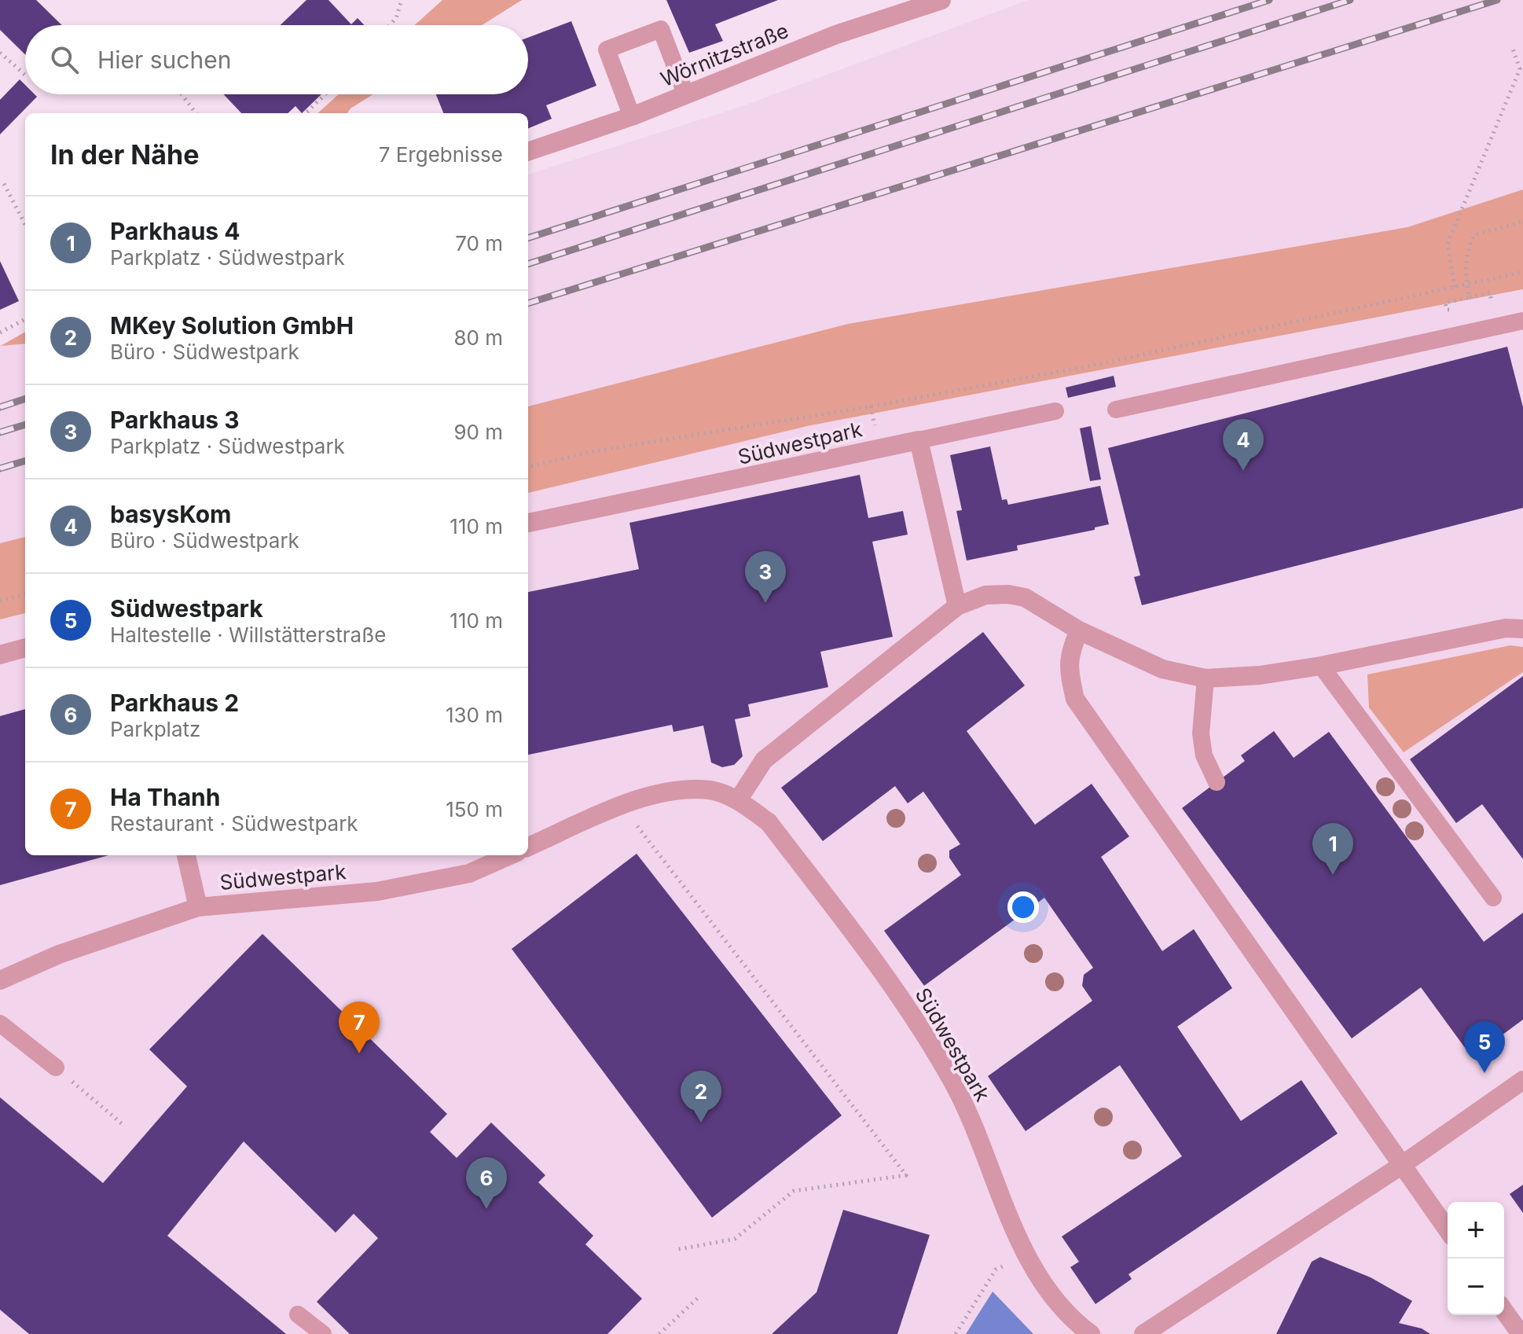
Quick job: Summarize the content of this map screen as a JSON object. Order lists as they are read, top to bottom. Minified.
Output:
{"streets":{"street":["Wörnitzstraße","Südwestpark"]},"page":{"search":"Hier suchen","heading":["In der Nähe","7 Ergebnisse"],"list":[{"mark":"1","name":"Parkhaus 4","note":"Parkplatz · Südwestpark","value":"70 m"},{"mark":"2","name":"MKey Solution GmbH","note":"Büro · Südwestpark","value":"80 m"},{"mark":"3","name":"Parkhaus 3","note":"Parkplatz · Südwestpark","value":"90 m"},{"mark":"4","name":"basysKom","note":"Büro · Südwestpark","value":"110 m"},{"mark":"5","name":"Südwestpark","note":"Haltestelle · Willstätterstraße","value":"110 m"},{"mark":"6","name":"Parkhaus 2","note":"Parkplatz","value":"130 m"},{"mark":"7","name":"Ha Thanh","note":"Restaurant · Südwestpark","value":"150 m"}],"pins":["4","3","1","7","5","2","6"],"map_buttons":["+","−"]}}
